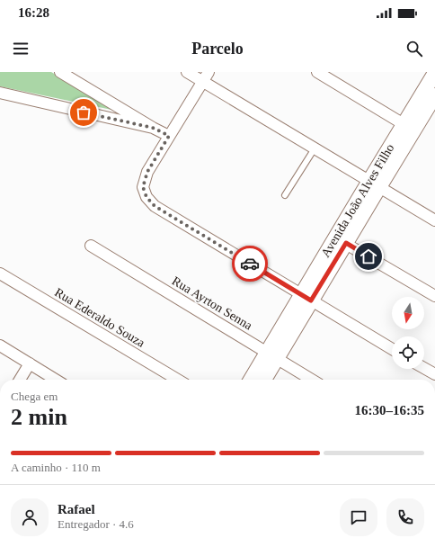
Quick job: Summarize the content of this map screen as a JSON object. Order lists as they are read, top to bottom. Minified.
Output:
{"streets":{"street":["Avenida João Alves Filho","Rua Ayrton Senna","Rua Ederaldo Souza"]},"crossings":[["Avenida João Alves Filho","Rua Ayrton Senna"]],"north":"bottom","page":{"status":"16:28","header":"Parcelo","heading":["2 min","Chega em","16:30–16:35"],"panel":["Rafael","Entregador · 4.6"],"bar":"A caminho · 110 m"}}
